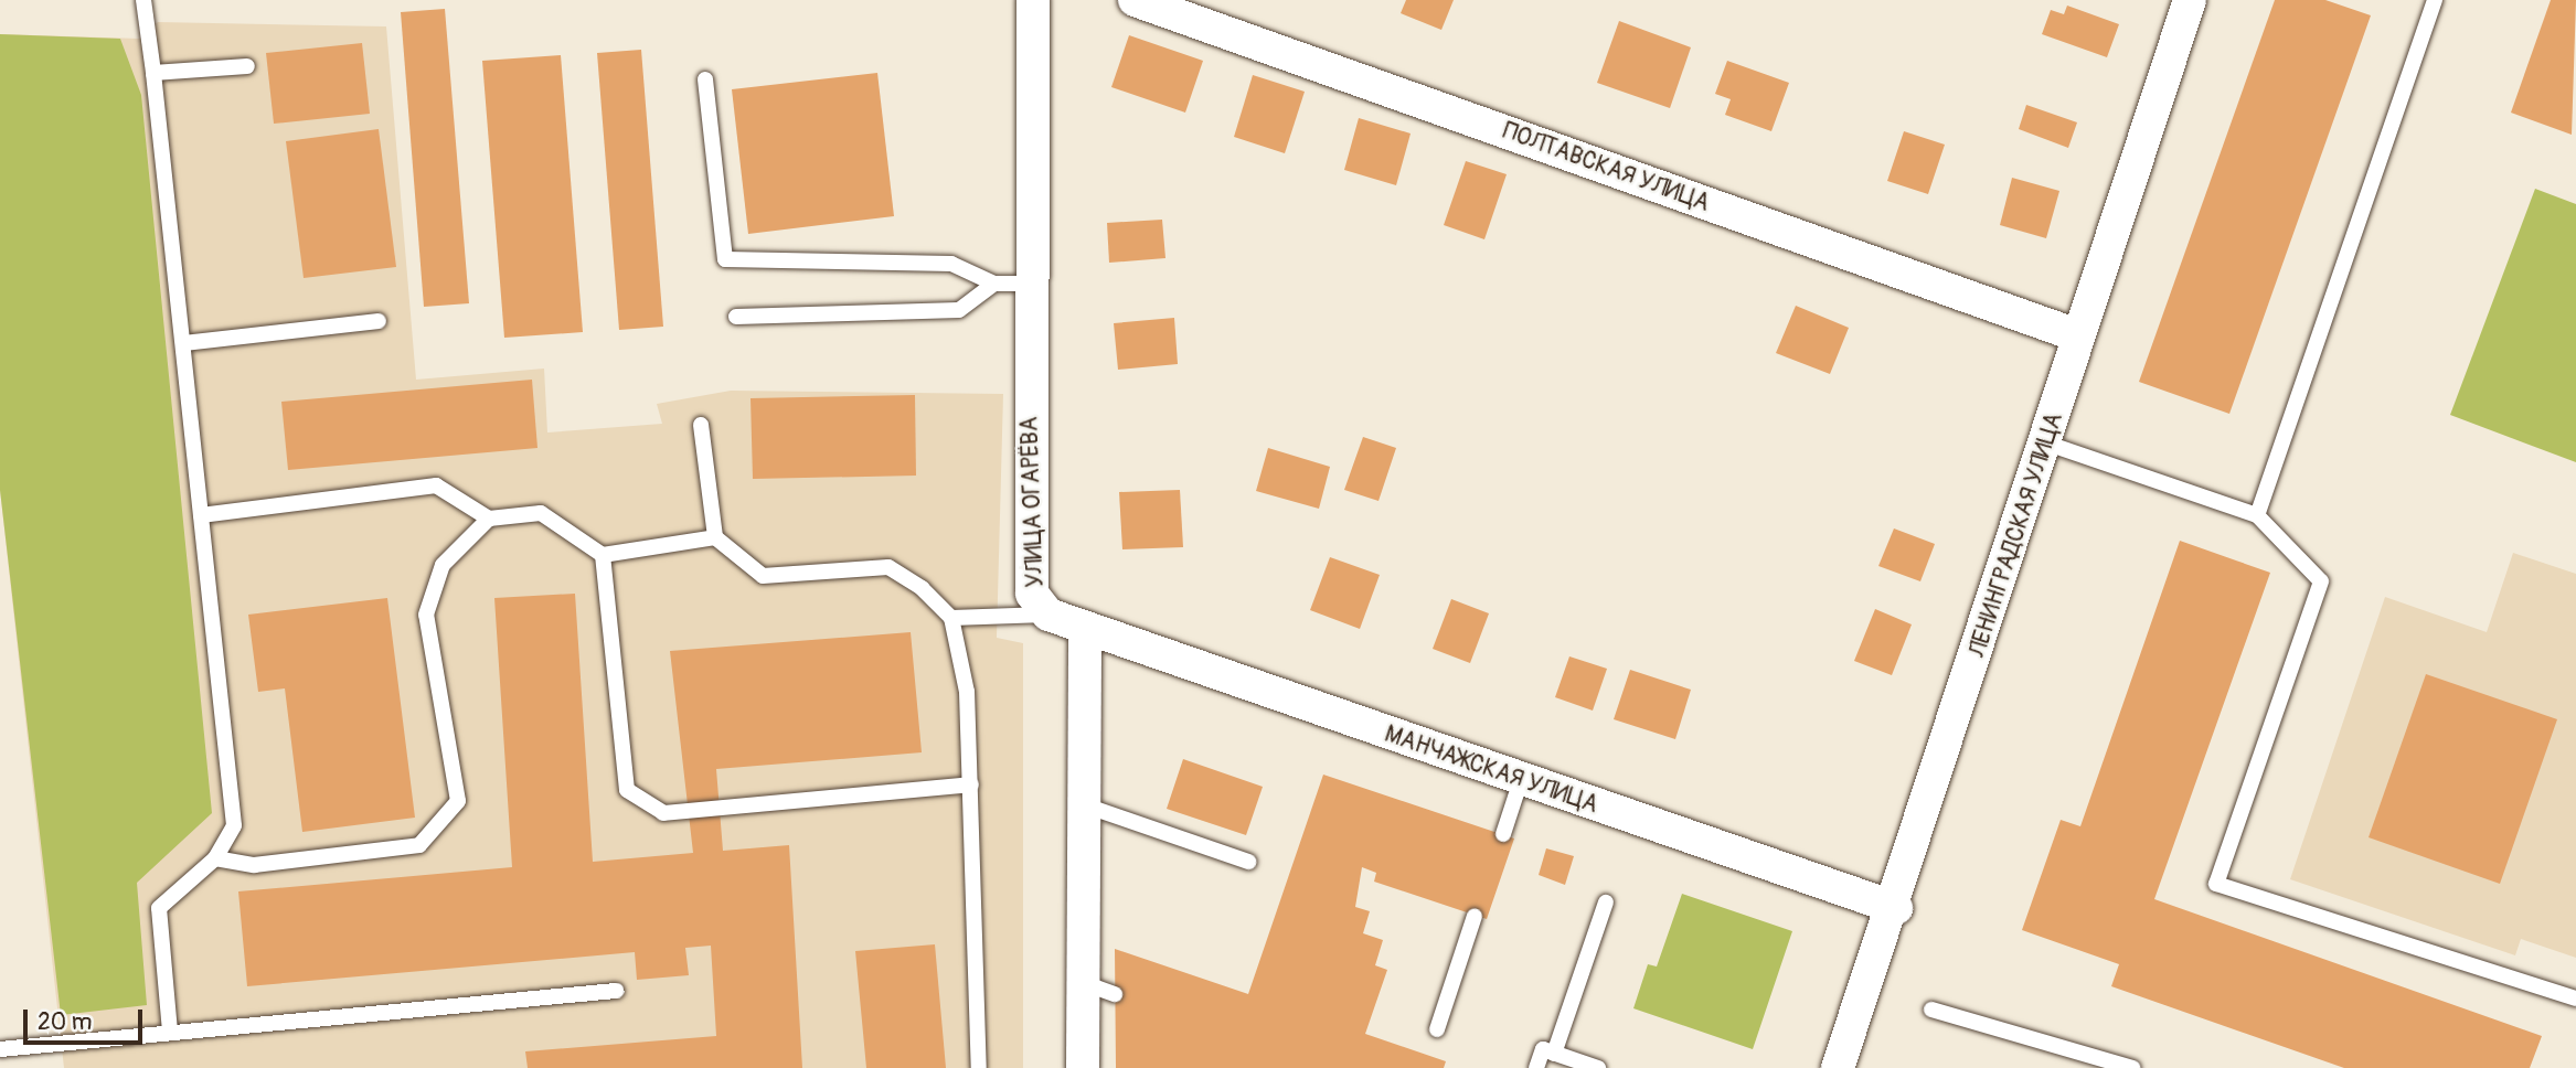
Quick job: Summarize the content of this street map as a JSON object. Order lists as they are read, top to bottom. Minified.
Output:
{"streets":{"street":["ПОЛТАВСКАЯ УЛИЦА","УЛИЦА ОГАРЁВА","ЛЕНИНГРАДСКАЯ УЛИЦА","МАНЧАЖСКАЯ УЛИЦА"]},"crossings":[["ПОЛТАВСКАЯ УЛИЦА","ЛЕНИНГРАДСКАЯ УЛИЦА"],["УЛИЦА ОГАРЁВА","МАНЧАЖСКАЯ УЛИЦА"],["ЛЕНИНГРАДСКАЯ УЛИЦА","МАНЧАЖСКАЯ УЛИЦА"]],"scale_bar":"20 m"}
